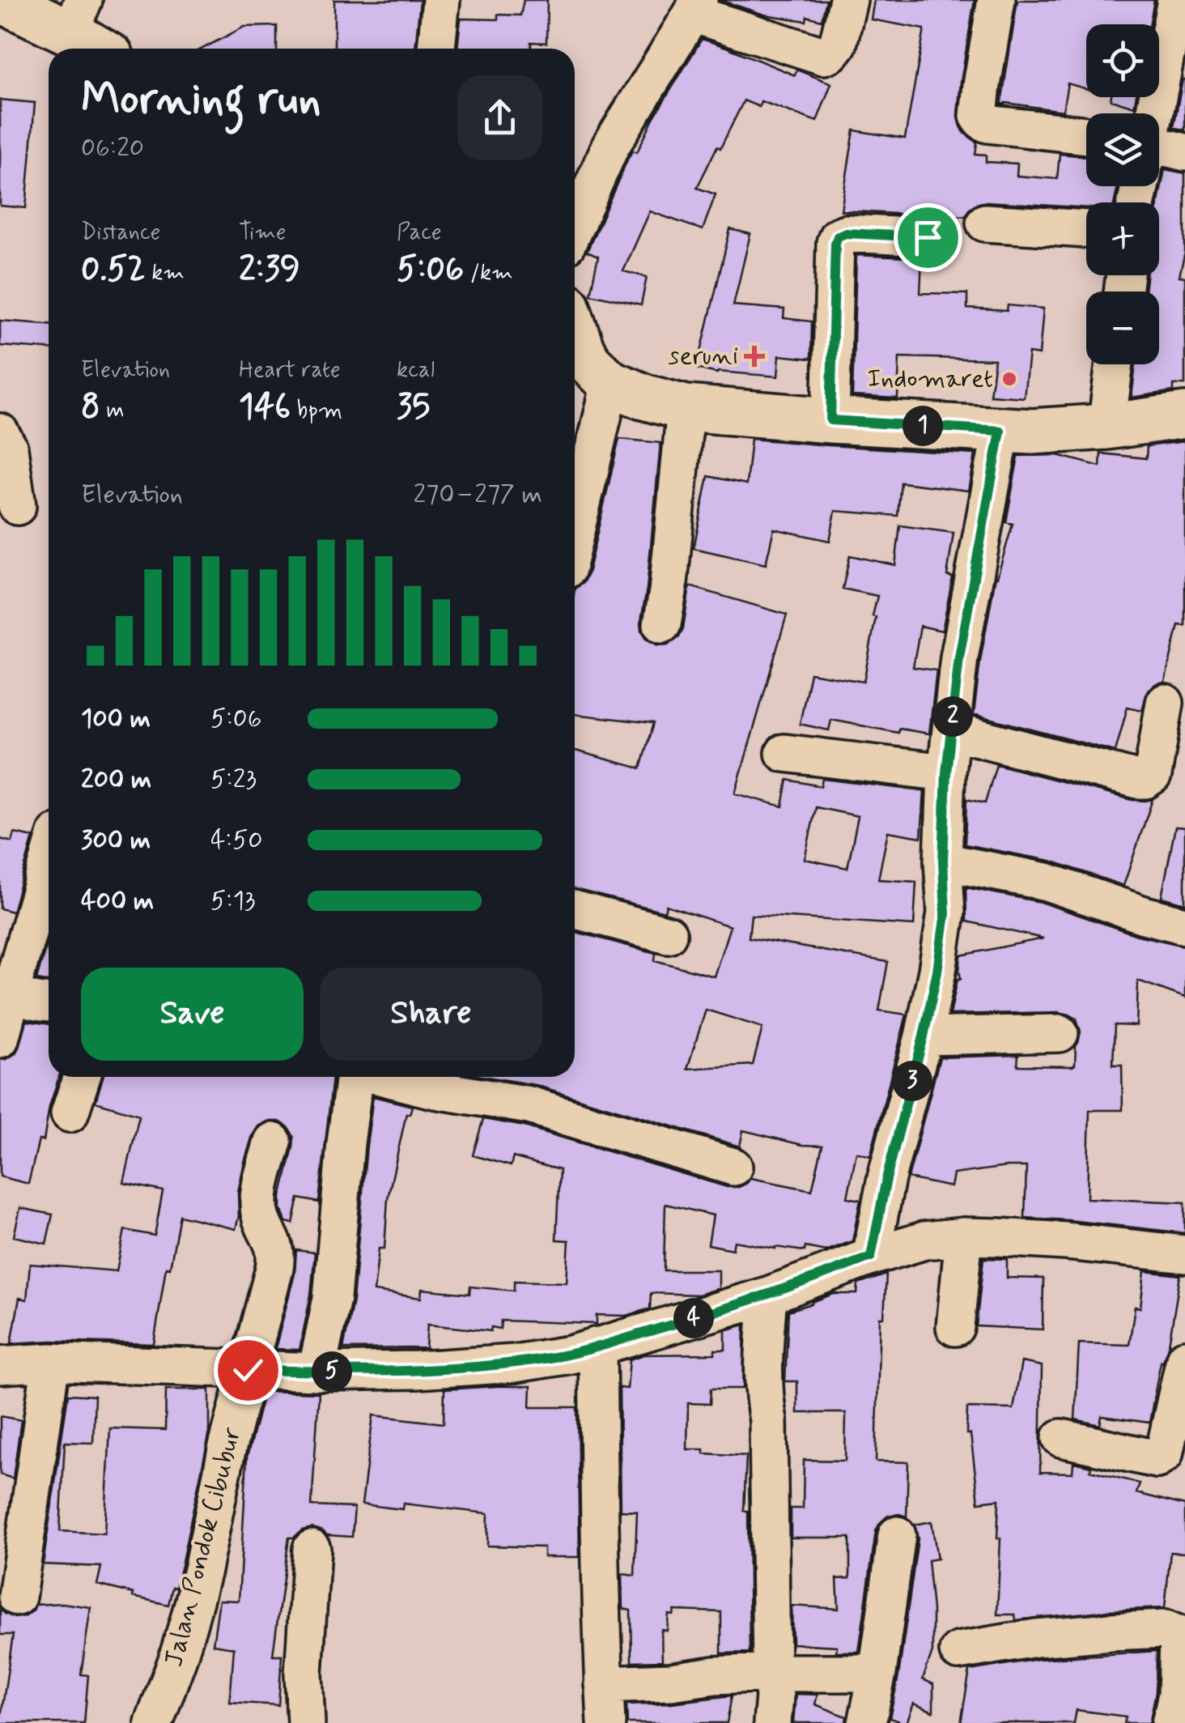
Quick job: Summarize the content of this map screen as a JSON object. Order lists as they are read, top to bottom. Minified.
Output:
{"streets":{"street":["Jalan Pondok Cibubur"]},"places":{"health":["seruni"],"other":["Indomaret"]},"page":{"map_buttons":["+","−"],"heading":["Morning run","06:20"],"stats":[["Distance","0.52 km"],["Time","2:39"],["Pace","5:06 /km"],["Elevation","8 m"],["Heart rate","146 bpm"],["kcal","35"]],"pins":["1","2","3","4","5"],"chart":["Elevation","270–277 m"],"list":[{"name":"100 m","note":"5:06"},{"name":"200 m","note":"5:23"},{"name":"300 m","note":"4:50"},{"name":"400 m","note":"5:13"}],"buttons":["Save","Share"]}}
